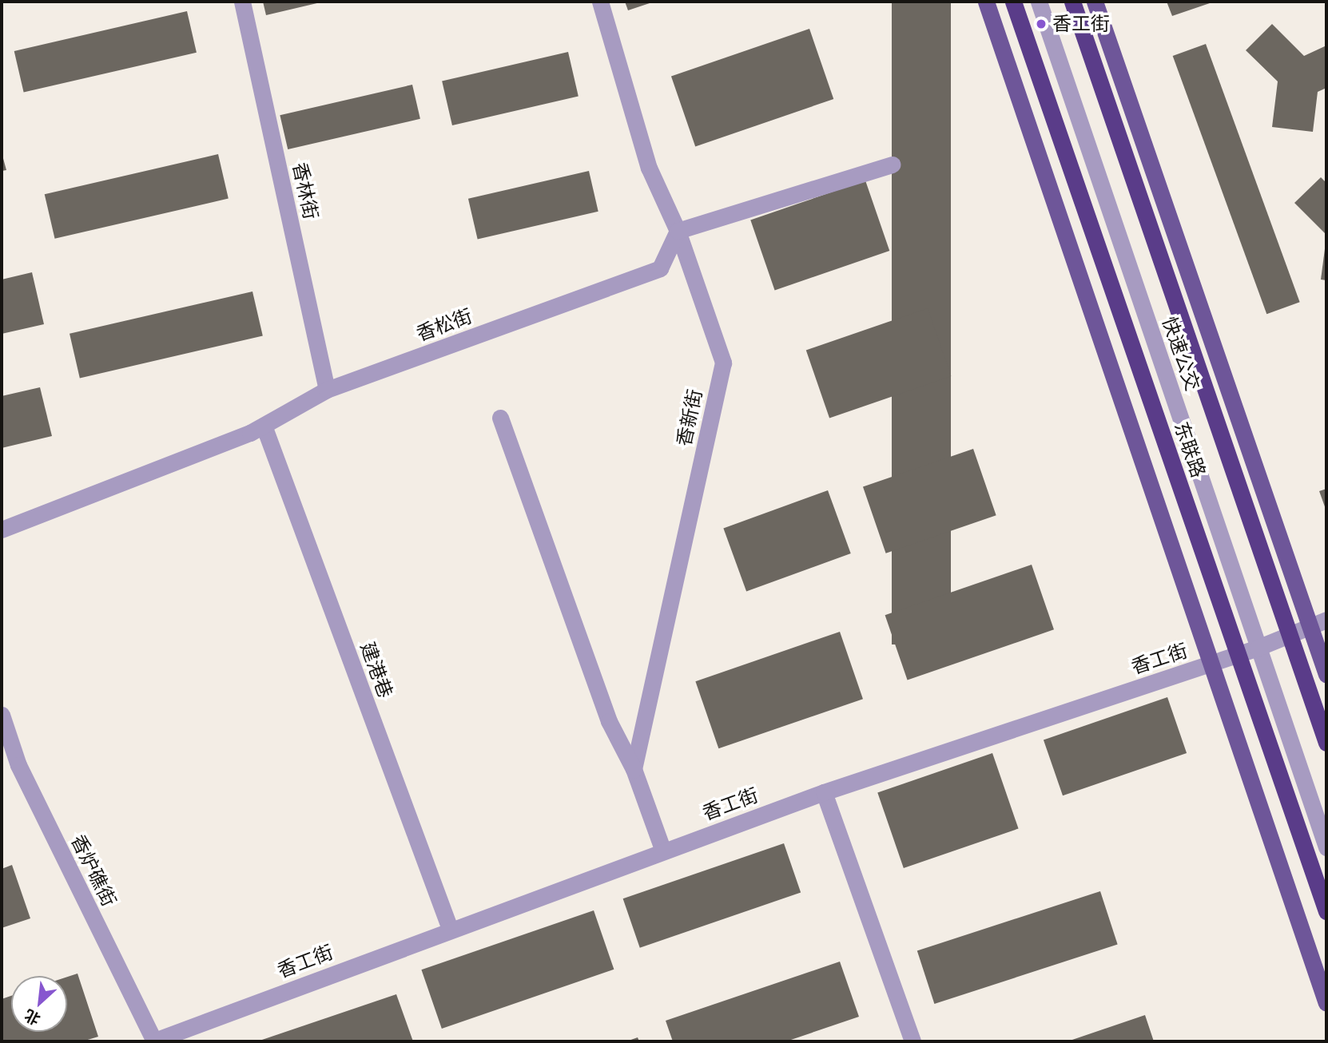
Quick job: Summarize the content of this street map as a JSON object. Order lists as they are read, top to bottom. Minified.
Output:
{"streets":{"highway":["东联路"],"street":["香林街","香松街","快速公交","香新街","香工街","建港巷","香炉礁街"]},"crossings":[["香林街","香松街"],["香松街","香新街"],["香松街","建港巷"],["快速公交","香工街"],["香工街","建港巷"],["香工街","香炉礁街"]],"places":["香工街"],"north":"bottom left"}
